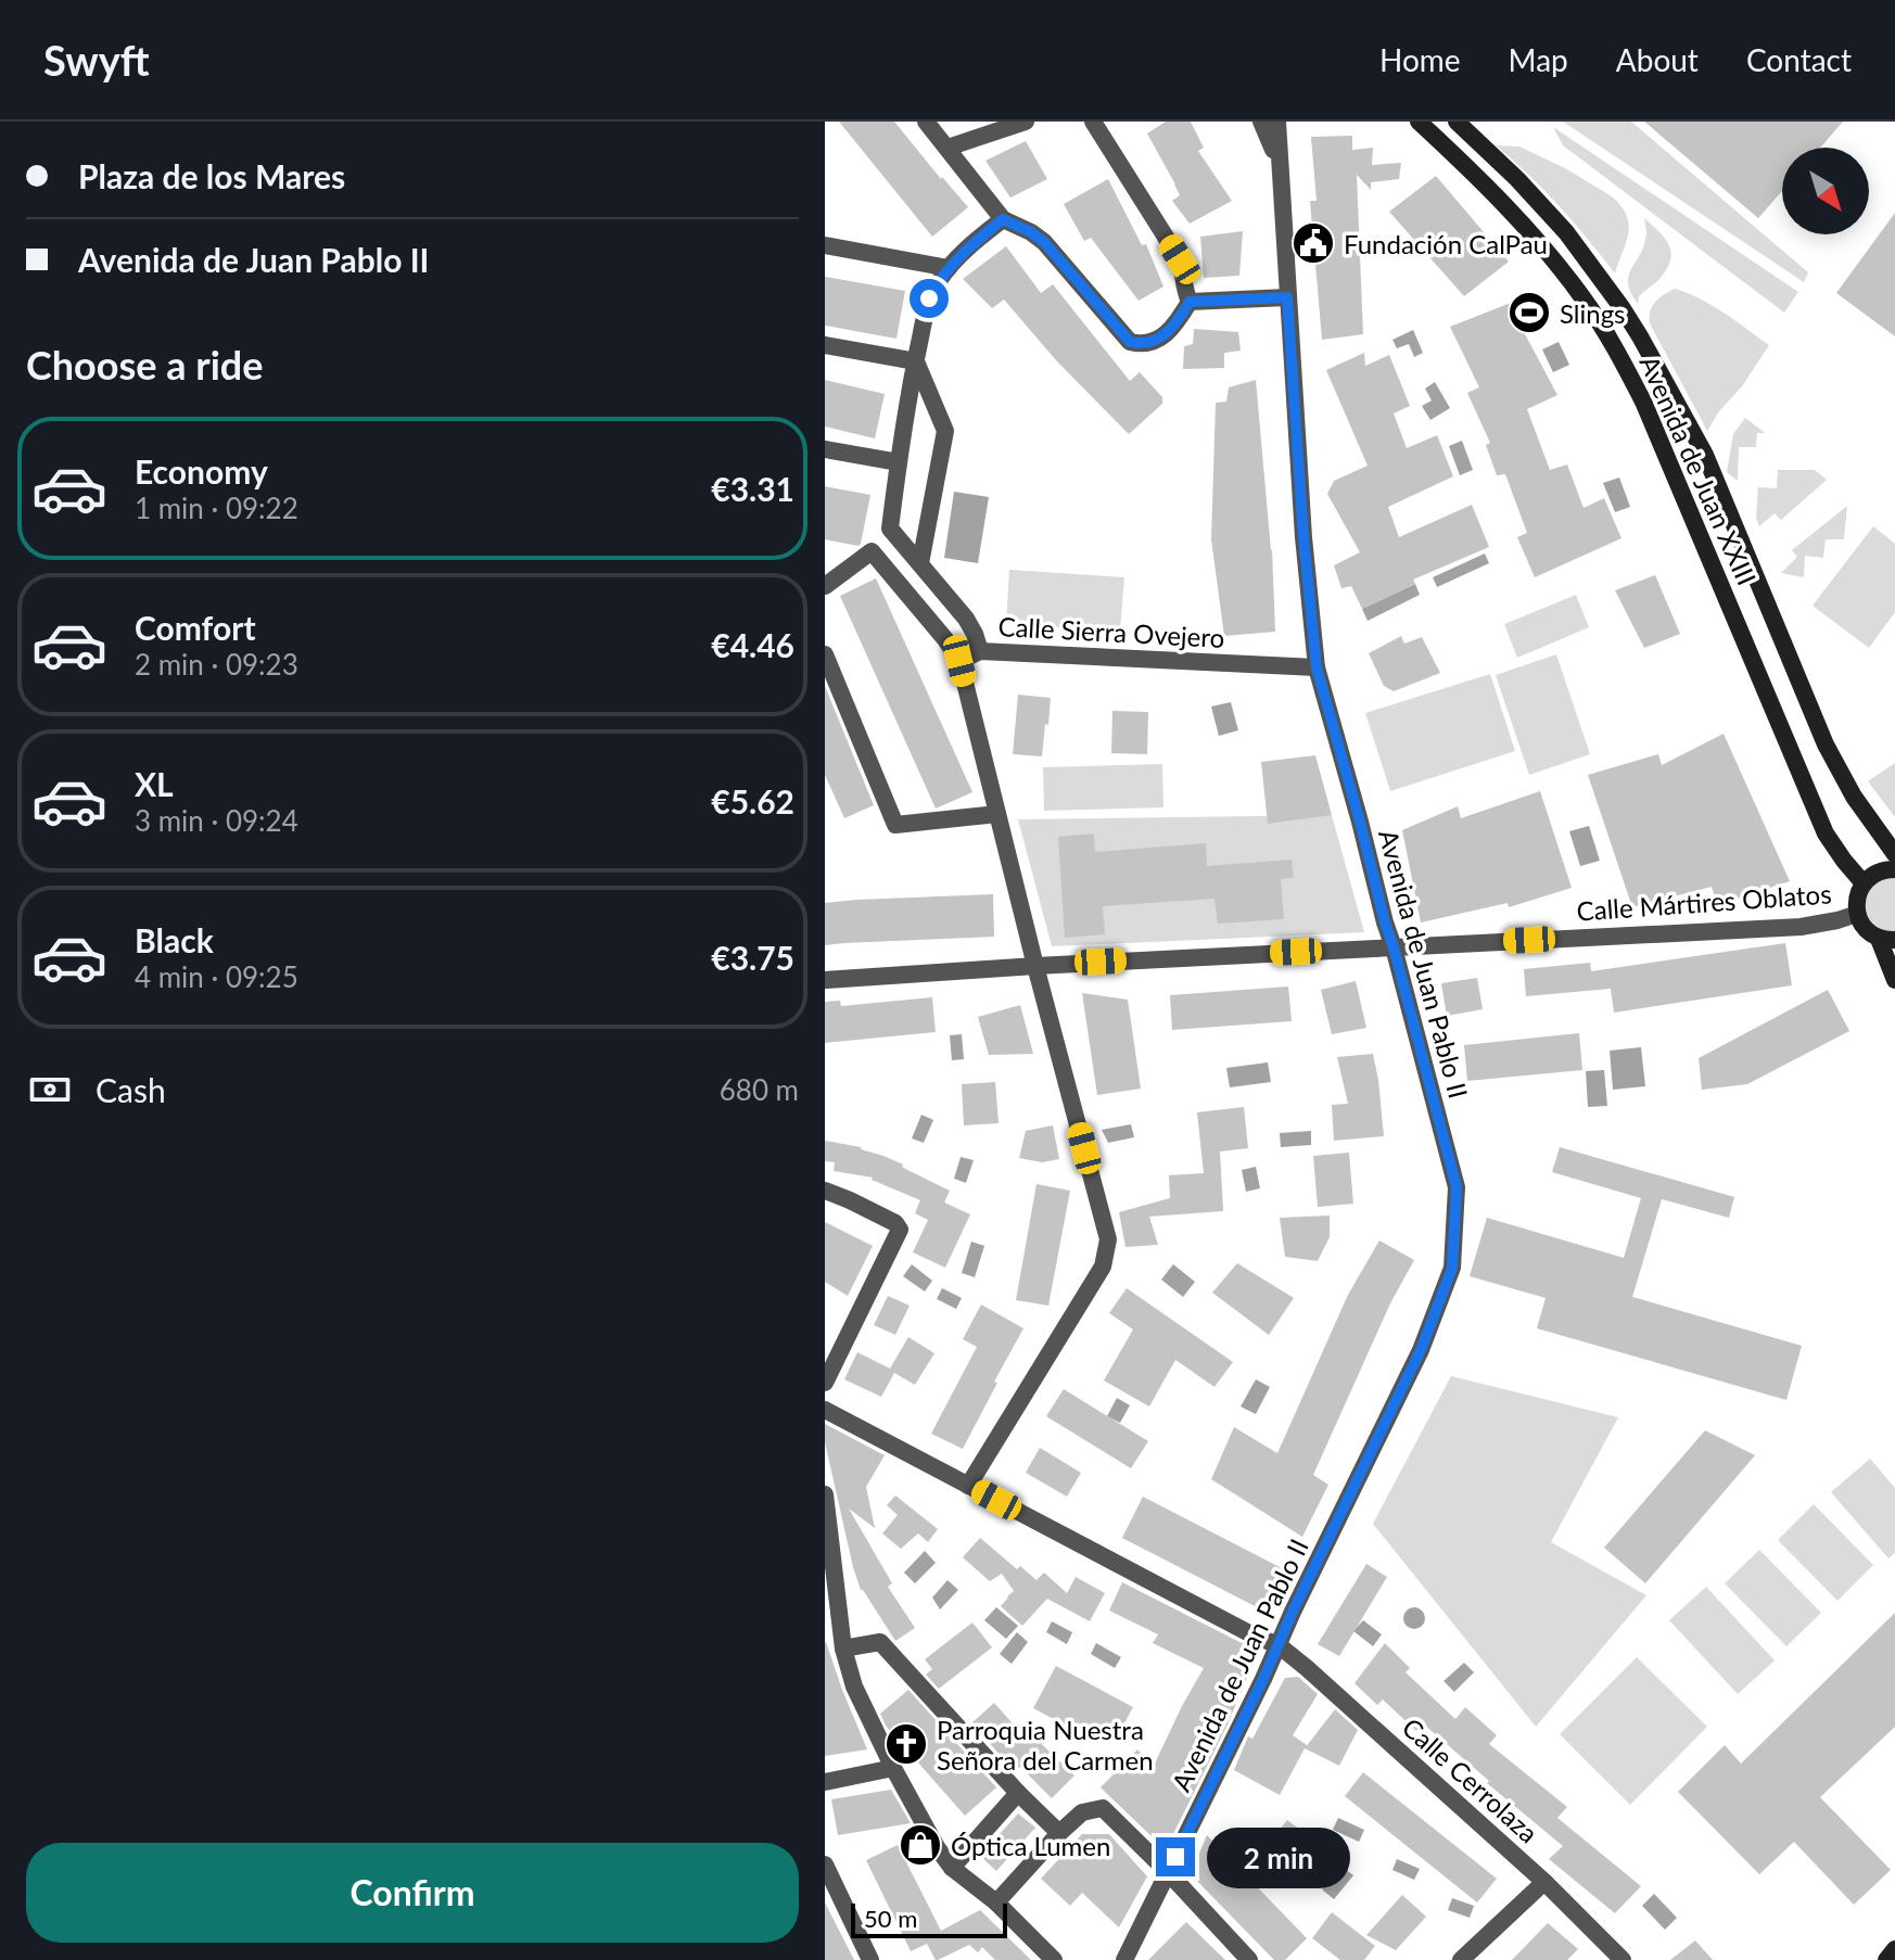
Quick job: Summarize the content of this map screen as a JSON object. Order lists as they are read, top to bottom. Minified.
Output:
{"streets":{"main road":["Avenida de Juan XXIII"],"street":["Calle Sierra Ovejero","Calle Mártires Oblatos","Avenida de Juan Pablo II","Calle Cerrolaza"]},"crossings":[["Calle Sierra Ovejero","Avenida de Juan Pablo II"],["Calle Mártires Oblatos","Avenida de Juan Pablo II"],["Avenida de Juan Pablo II","Calle Cerrolaza"]],"places":{"public building":["Fundación CalPau"],"sports":["Slings"],"church":["Parroquia Nuestra Señora del Carmen"],"shop":["Óptica Lumen"]},"scale_bar":"50 m","north":"bottom right","page":{"header":"Swyft","nav":["Home","Map","About","Contact"],"banner":["Plaza de los Mares","Avenida de Juan Pablo II"],"heading":"Choose a ride","list":[{"name":"Economy","note":"1 min · 09:22","value":"€3.31"},{"name":"Comfort","note":"2 min · 09:23","value":"€4.46"},{"name":"XL","note":"3 min · 09:24","value":"€5.62"},{"name":"Black","note":"4 min · 09:25","value":"€3.75"}],"pay":["Cash","680 m"],"buttons":"Confirm","bubble":"2 min","scale":"50 m"}}
